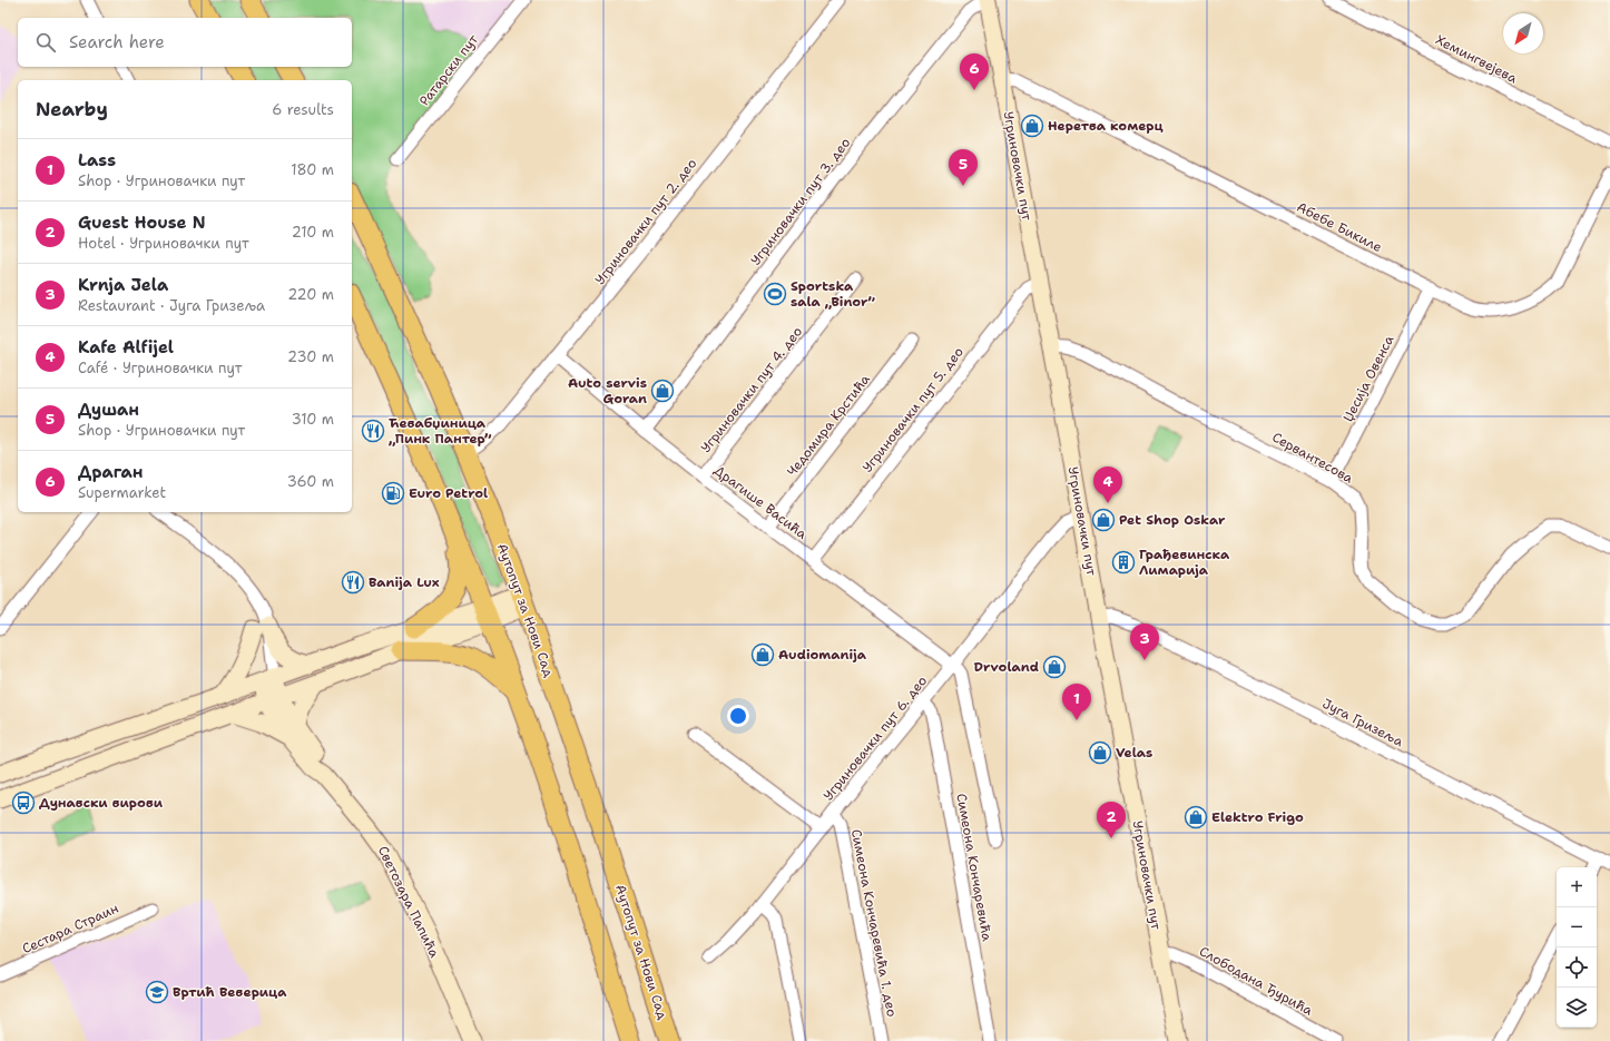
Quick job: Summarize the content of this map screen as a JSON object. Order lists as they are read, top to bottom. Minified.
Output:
{"streets":{"main road":["Аутопут за Нови Сад"],"street":["Хемингвејева","Ратарски пут","Угриновачки пут","Угриновачки пут 3. део","Угриновачки пут 2. део","Абебе Бикиле","Џесија Овенса","Угриновачки пут 4. део","Угриновачки пут 5. део","Чедомира Крстића","Сервантесова","Драгише Васића","Југа Гризеља","Угриновачки пут 6. део","Симеона Кончаревића","Светозара Папића","Симеона Кончаревића 1. део","Сестара Страин","Слободана Ђурића"]},"crossings":[["Угриновачки пут","Угриновачки пут 3. део"],["Угриновачки пут","Абебе Бикиле"],["Угриновачки пут","Угриновачки пут 5. део"],["Угриновачки пут","Сервантесова"],["Угриновачки пут","Југа Гризеља"],["Угриновачки пут","Угриновачки пут 6. део"],["Угриновачки пут","Слободана Ђурића"],["Угриновачки пут 3. део","Драгише Васића"],["Угриновачки пут 2. део","Драгише Васића"],["Угриновачки пут 2. део","Аутопут за Нови Сад"],["Абебе Бикиле","Џесија Овенса"],["Џесија Овенса","Сервантесова"],["Угриновачки пут 4. део","Драгише Васића"],["Угриновачки пут 5. део","Драгише Васића"],["Чедомира Крстића","Драгише Васића"],["Драгише Васића","Угриновачки пут 6. део"],["Угриновачки пут 6. део","Симеона Кончаревића"],["Угриновачки пут 6. део","Симеона Кончаревића 1. део"]],"places":{"shop":["Неретва комерц","Auto servis Goran","Pet Shop Oskar","Audiomanija","Drvoland","Velas","Elektro Frigo"],"sports":["Sportska sala „Binor”"],"restaurant":["Ћевабџиница „Пинк Пантер”","Banija Lux"],"fuel station":["Euro Petrol"],"building":["Грађевинска Лимарија"],"bus stop":["Дунавски вирови"],"school or university":["Вртић Веверица"]},"north":"bottom left","page":{"search":"Search here","pins":["6","5","4","3","1","2"],"heading":["Nearby","6 results"],"list":[{"mark":"1","name":"Lass","note":"Shop · Угриновачки пут","value":"180 m"},{"mark":"2","name":"Guest House N","note":"Hotel · Угриновачки пут","value":"210 m"},{"mark":"3","name":"Krnja Jela","note":"Restaurant · Југа Гризеља","value":"220 m"},{"mark":"4","name":"Kafe Alfijel","note":"Café · Угриновачки пут","value":"230 m"},{"mark":"5","name":"Душан","note":"Shop · Угриновачки пут","value":"310 m"},{"mark":"6","name":"Драган","note":"Supermarket","value":"360 m"}],"map_buttons":["+","−"]}}
